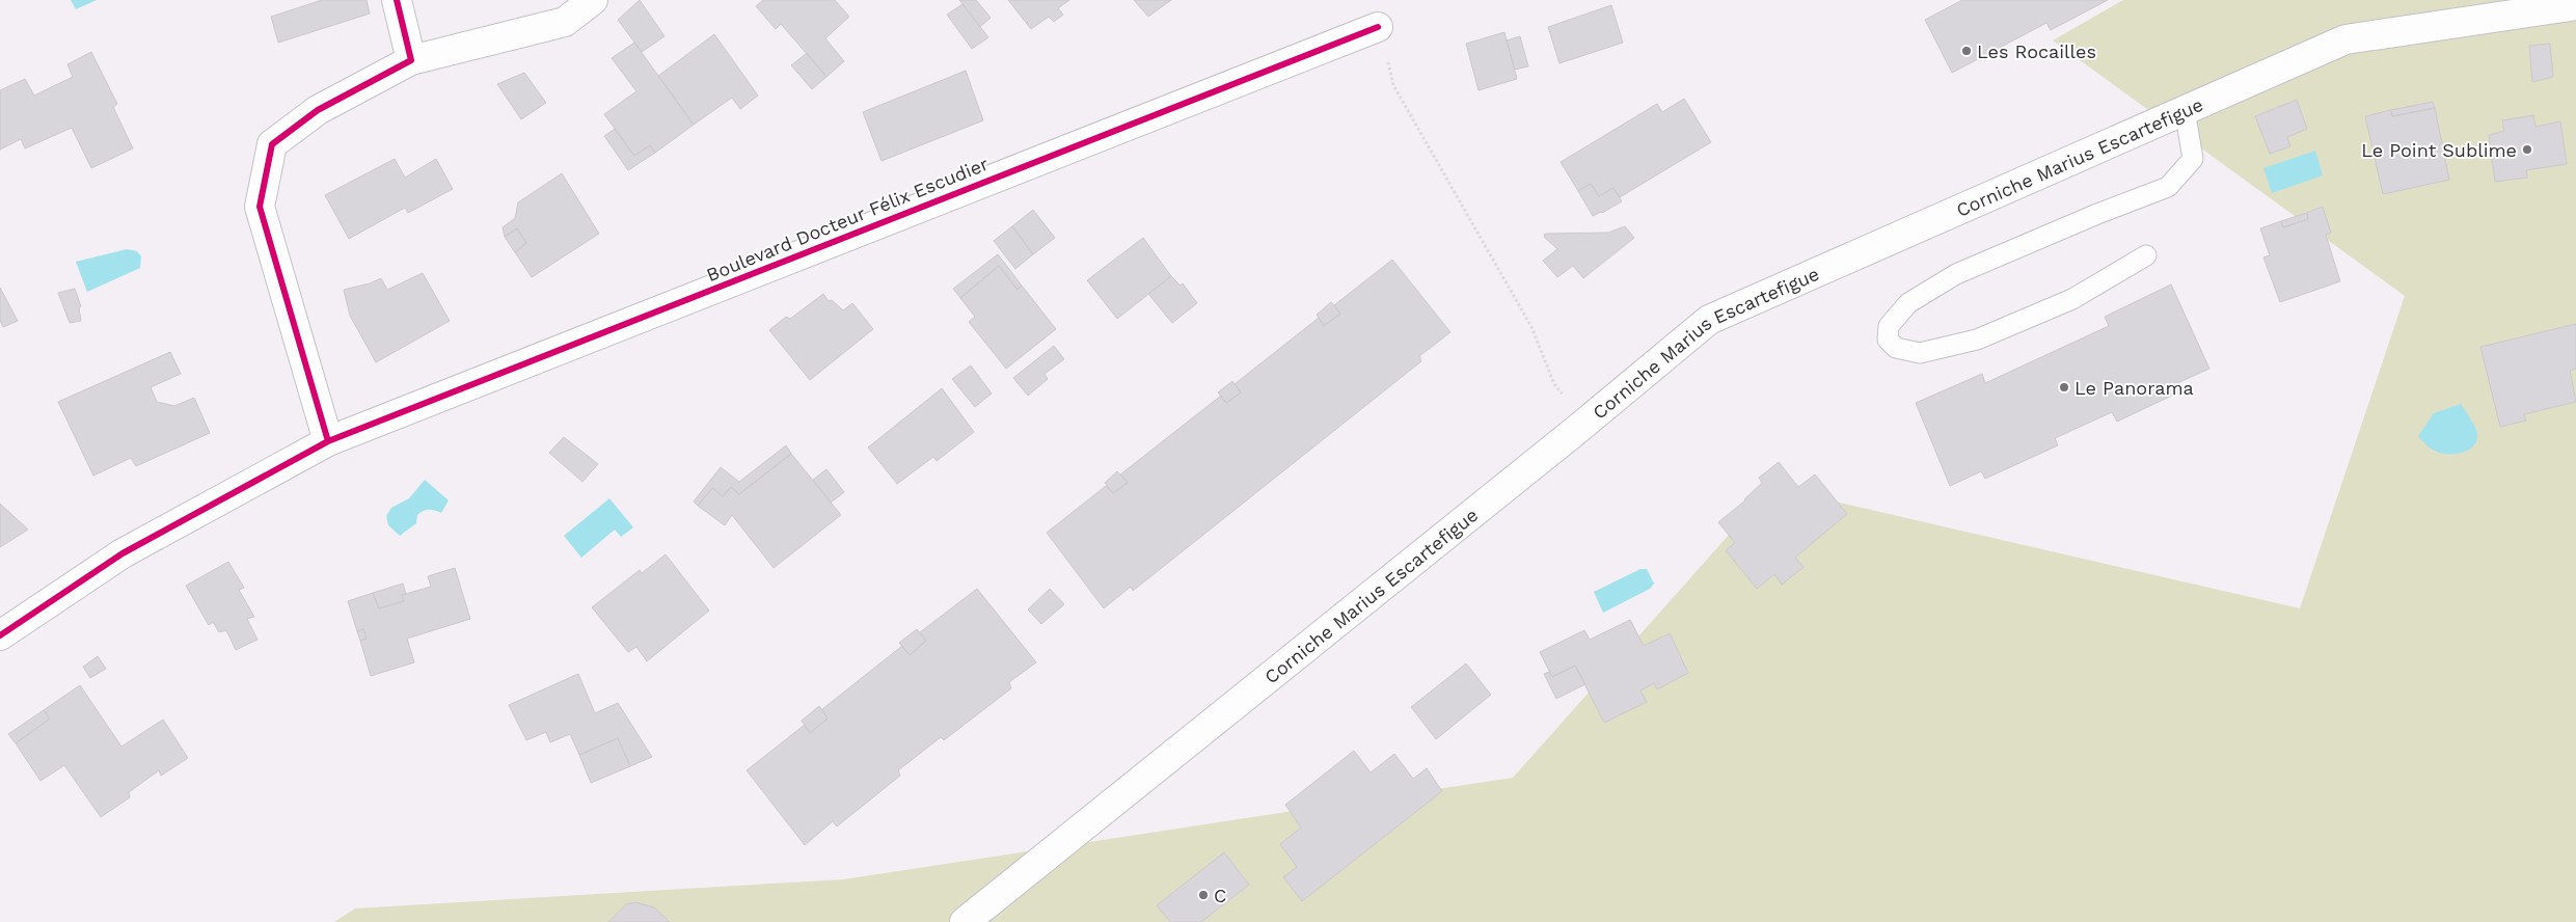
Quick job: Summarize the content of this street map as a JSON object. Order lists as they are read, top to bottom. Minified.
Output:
{"streets":{"street":["Corniche Marius Escartefigue","Boulevard Docteur Félix Escudier"]},"places":["Les Rocailles","Le Point Sublime","Le Panorama","C"]}
